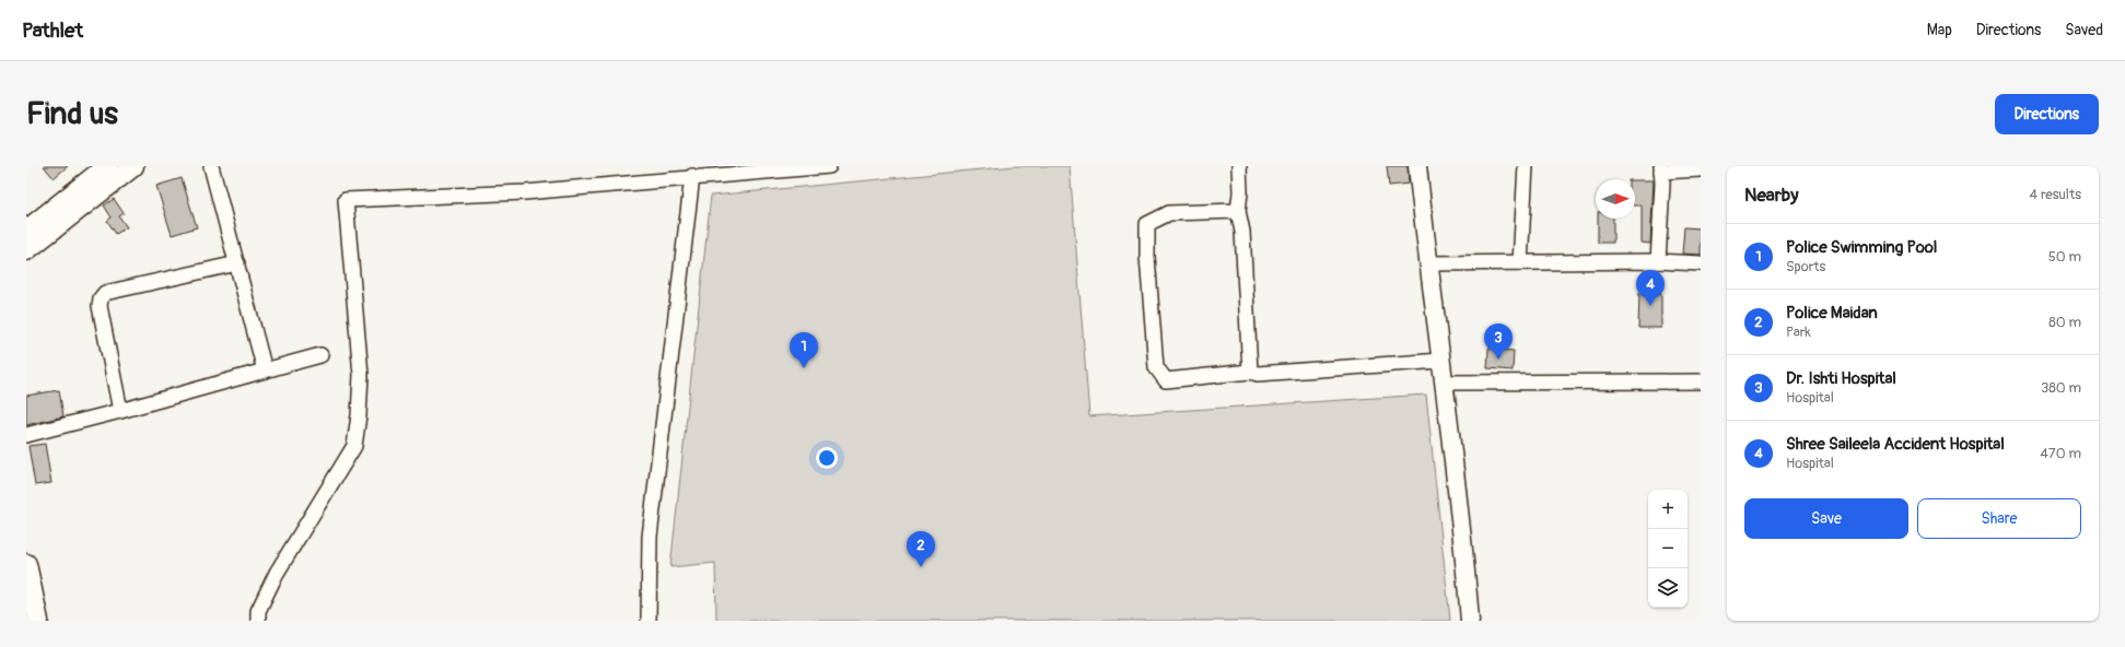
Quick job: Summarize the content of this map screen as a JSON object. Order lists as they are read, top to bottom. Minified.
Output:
{"north":"right","page":{"header":"Pathlet","nav":["Map","Directions","Saved"],"buttons":["Directions",["Save","Share"]],"title":"Find us","heading":["Nearby","4 results"],"list":[{"mark":"1","name":"Police Swimming Pool","note":"Sports","value":"50 m"},{"mark":"2","name":"Police Maidan","note":"Park","value":"80 m"},{"mark":"3","name":"Dr. Ishti Hospital","note":"Hospital","value":"380 m"},{"mark":"4","name":"Shree Saileela Accident Hospital","note":"Hospital","value":"470 m"}],"pins":["4","3","1","2"],"map_buttons":["+","−"]}}
